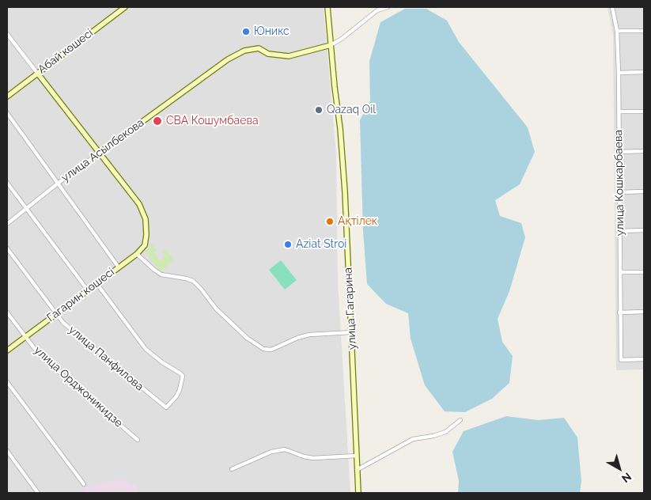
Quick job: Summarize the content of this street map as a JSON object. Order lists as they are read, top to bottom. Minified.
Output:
{"streets":{"street":["Абай көшесі","улица Асылбекова","улица Кошкарбаева","Гагарин көшесі","улица Гагарина","улица Панфилова","улица Орджоникидзе"]},"crossings":[["улица Асылбекова","Гагарин көшесі"],["улица Асылбекова","улица Гагарина"],["Гагарин көшесі","улица Панфилова"],["Гагарин көшесі","улица Орджоникидзе"]],"places":["Юникс","Qazaq Oil","СВА Кошумбаева","Ақтілек","Aziat Stroi"],"north":"bottom right"}
